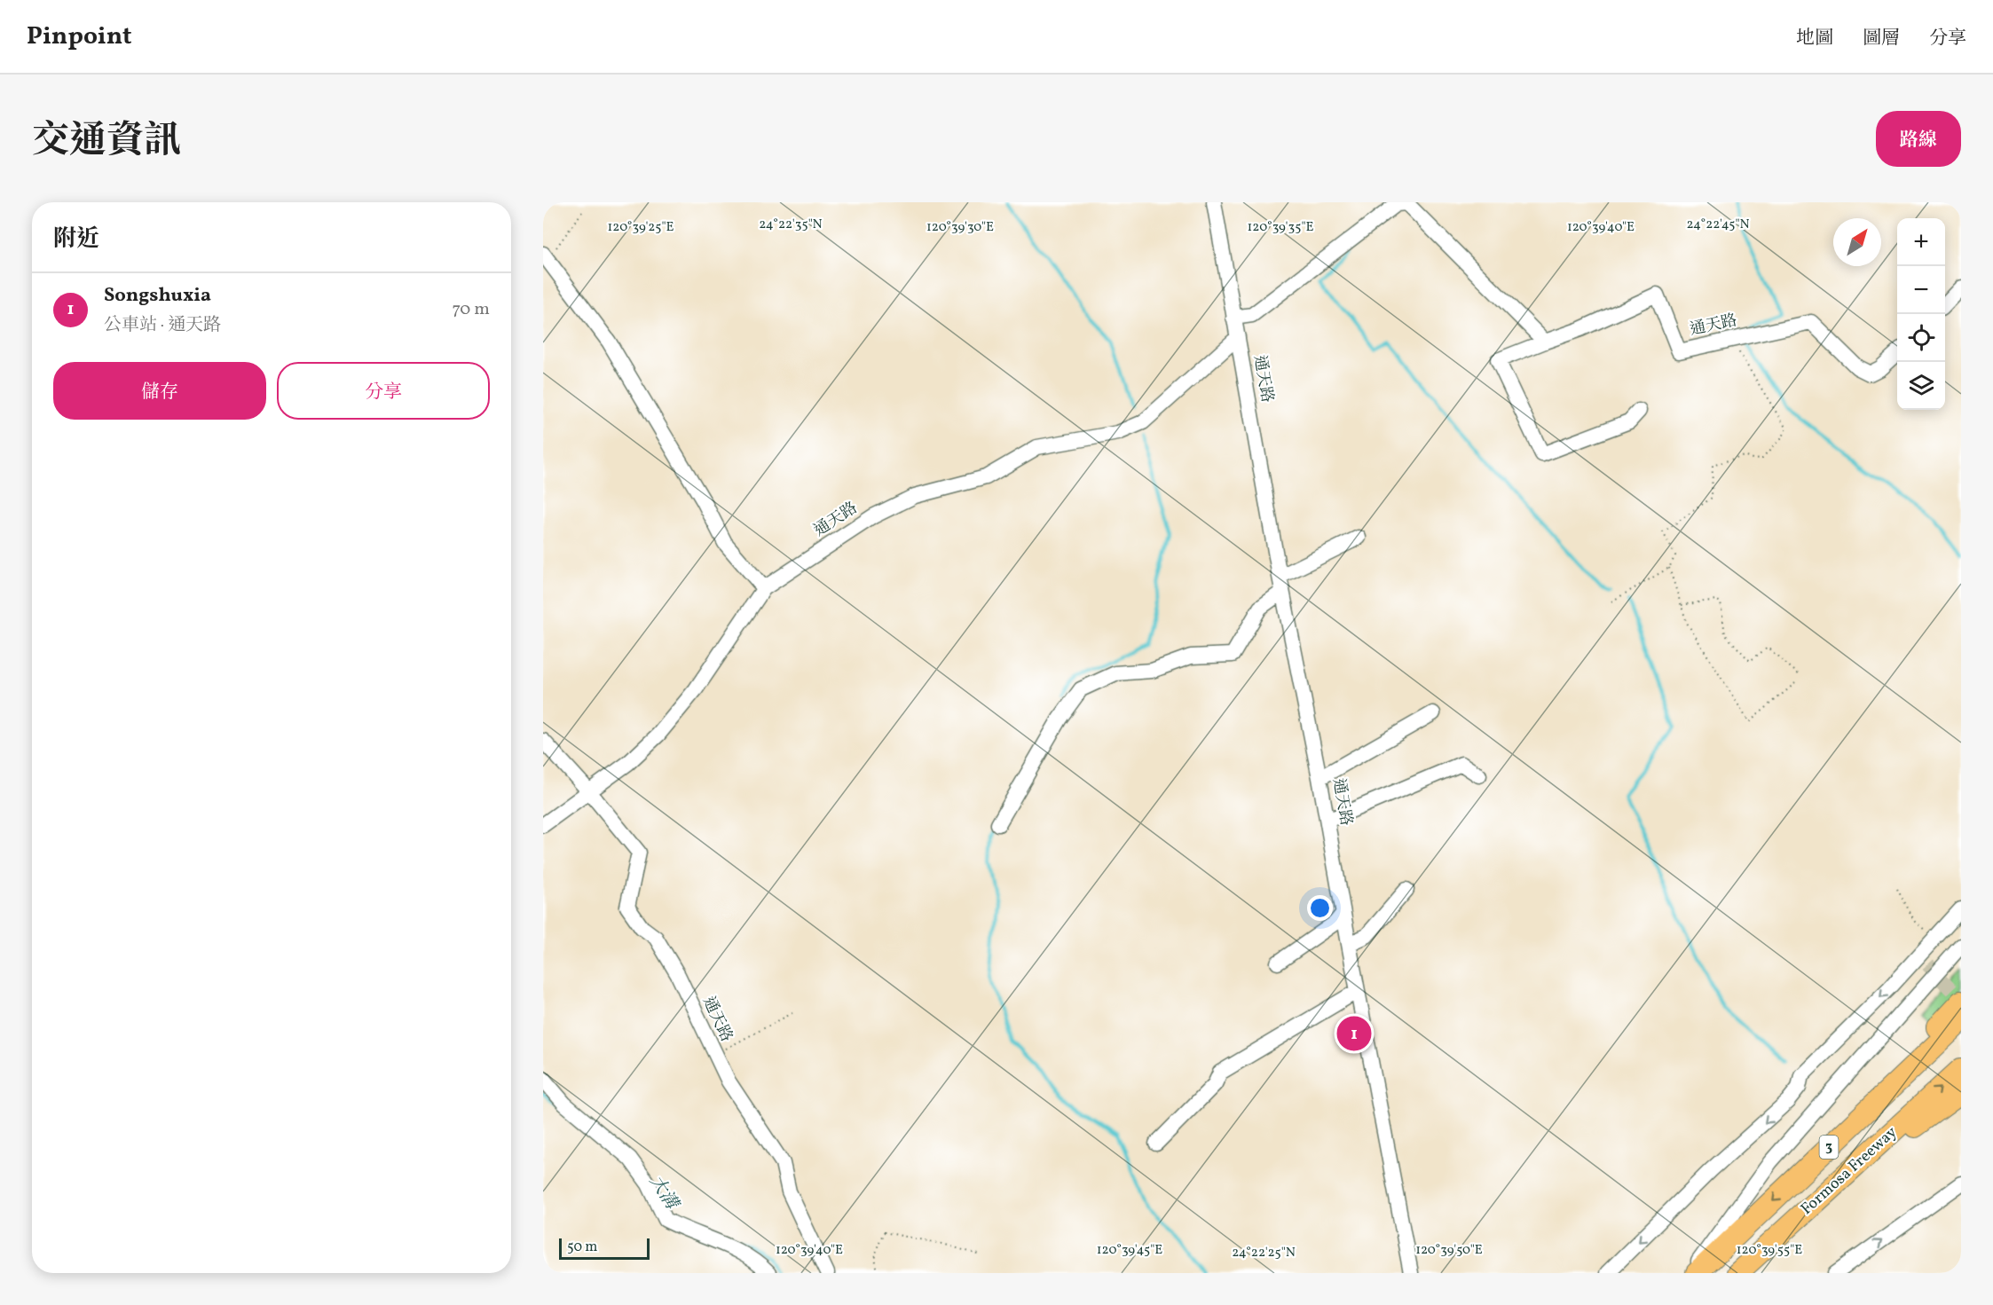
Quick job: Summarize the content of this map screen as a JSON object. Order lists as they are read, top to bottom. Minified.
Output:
{"streets":{"highway":["3","Formosa Freeway"],"street":["通天路"]},"water":["大溝"],"scale_bar":"50 m","north":"top right","page":{"header":"Pinpoint","nav":["地圖","圖層","分享"],"title":"交通資訊","buttons":["路線",["儲存","分享"]],"heading":"附近","map_buttons":["+","−"],"list":[{"mark":"1","name":"Songshuxia","note":"公車站 · 通天路","value":"70 m"}],"pins":"1","scale":"50 m"},"coordinates":["24°22'35\"N","24°22'45\"N","120°39'25\"E","120°39'30\"E","120°39'35\"E","120°39'40\"E","120°39'45\"E","120°39'50\"E","120°39'55\"E","24°22'25\"N"]}
